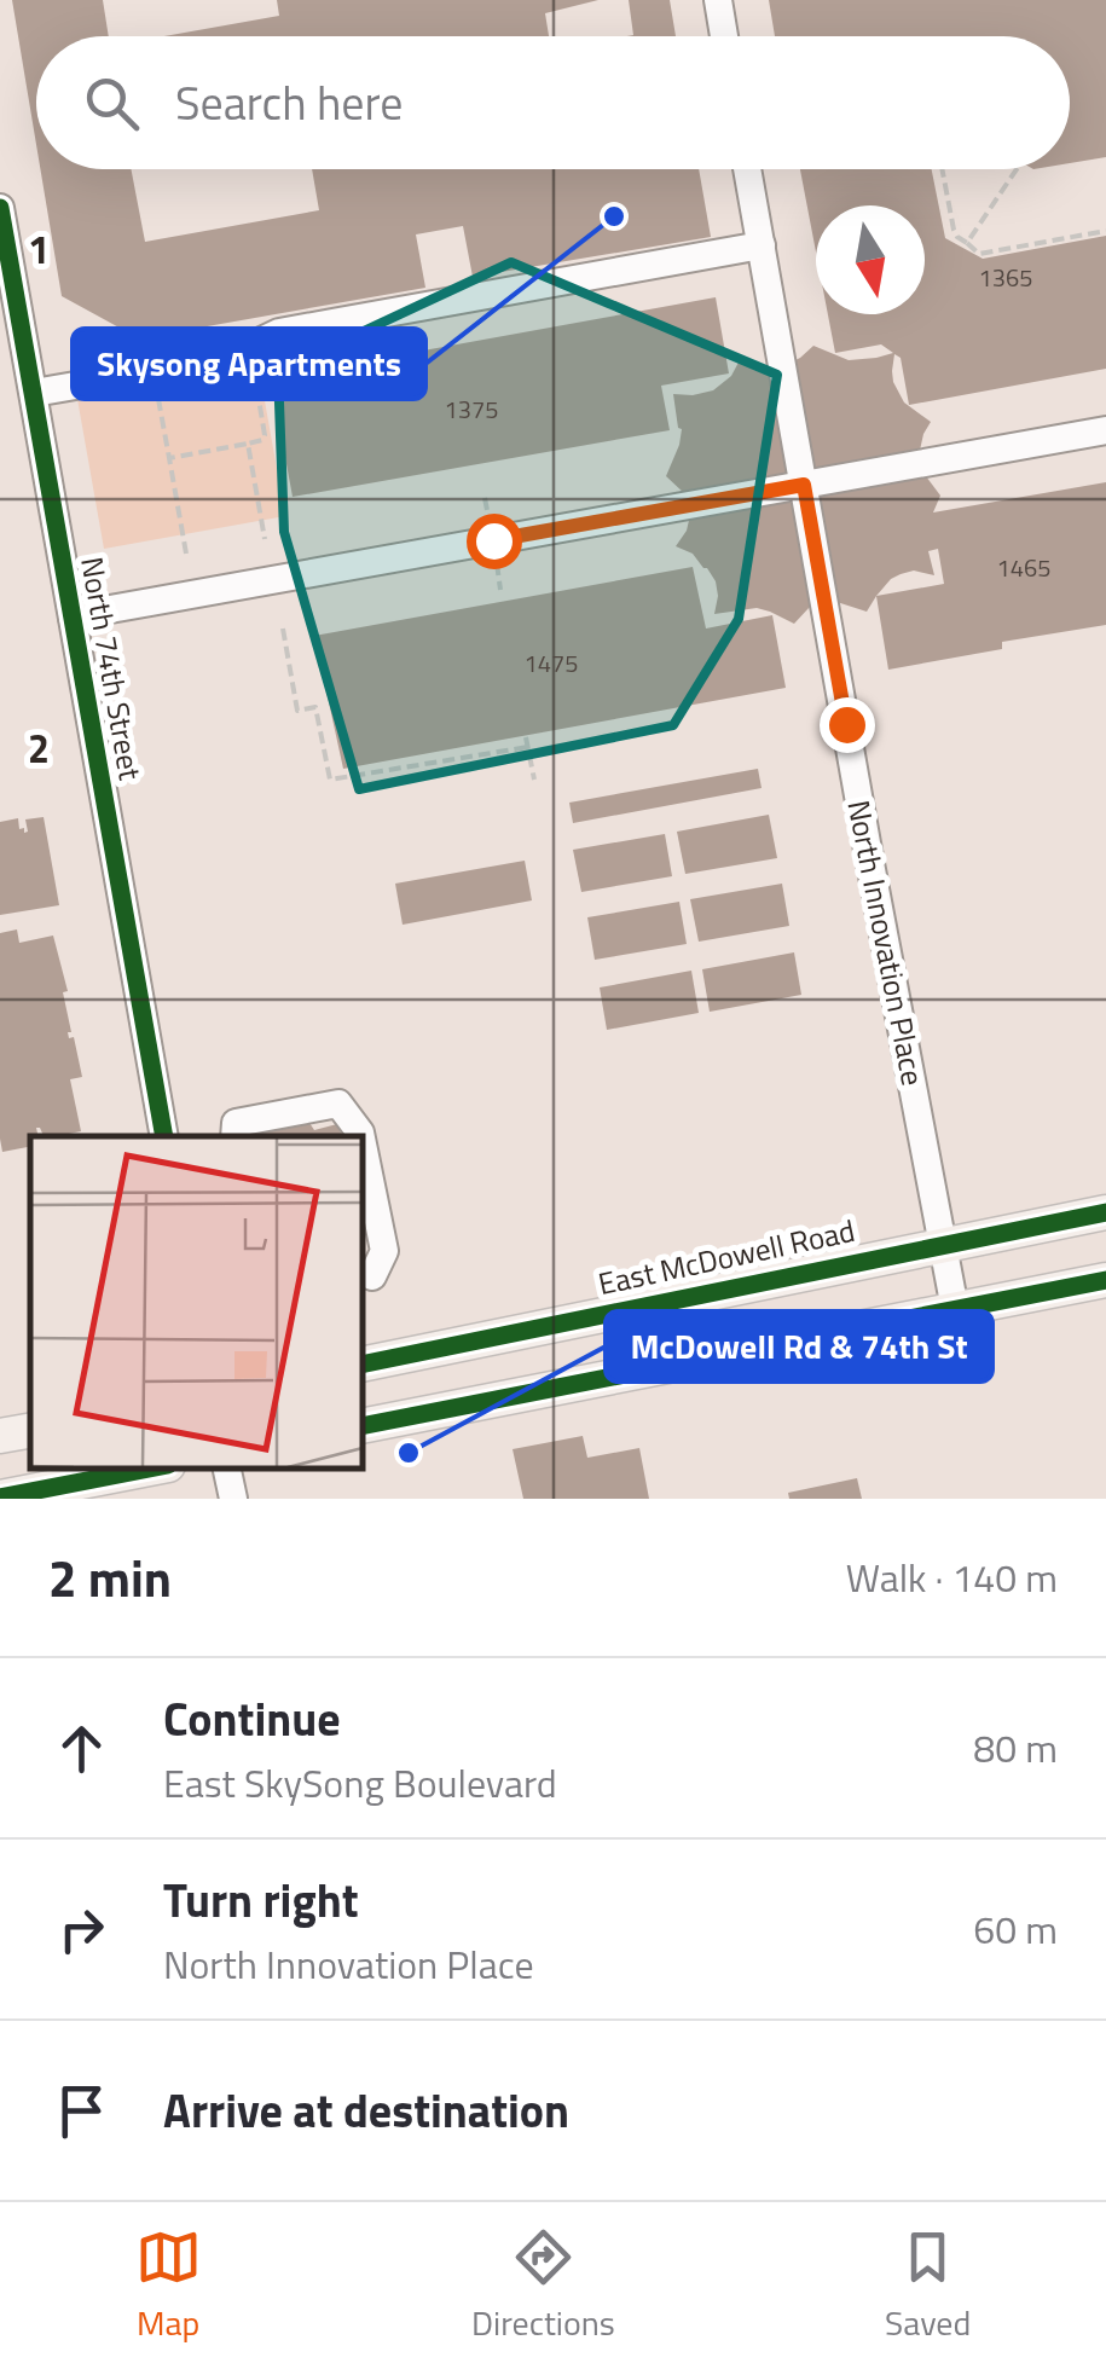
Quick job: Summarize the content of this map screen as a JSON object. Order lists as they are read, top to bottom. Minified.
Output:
{"streets":{"main road":["East McDowell Road"],"street":["North 74th Street","North Innovation Place"]},"crossings":[["North Innovation Place","East McDowell Road"]],"places":["Skysong Apartments","McDowell Rd & 74th St"],"house_numbers":["1365","1375","1465","1475"],"north":"bottom","page":{"search":"Search here","heading":["2 min","Walk · 140 m"],"list":[["Continue","East SkySong Boulevard","80 m"],["Turn right","North Innovation Place","60 m"],"Arrive at destination"],"nav":["Map","Directions","Saved"]},"grid":{"rows":["1","2"]}}
